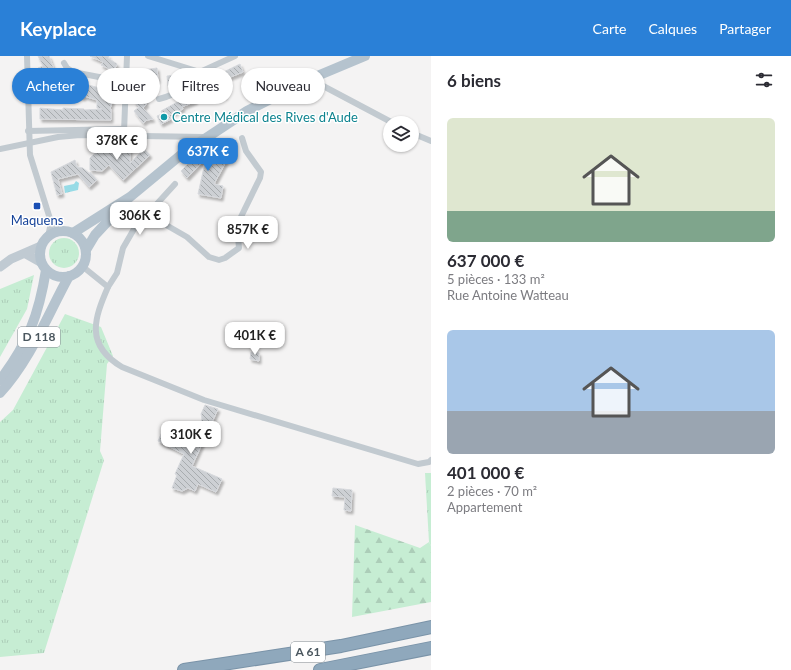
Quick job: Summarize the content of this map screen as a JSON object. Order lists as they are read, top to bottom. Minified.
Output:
{"streets":{"highway":["A 61"],"main road":["D 118"]},"places":{"other":["Centre Médical des Rives d'Aude"],"transit":["Maquens"]},"page":{"header":"Keyplace","nav":["Carte","Calques","Partager"],"heading":"6 biens","chip":["Acheter","Louer","Filtres","Nouveau"],"list":[{"name":"637 000 €","note":"5 pièces · 133 m² · Rue Antoine Watteau"},{"name":"401 000 €","note":"2 pièces · 70 m² · Appartement"}],"price":["378K €","637K €","306K €","857K €","401K €","310K €"]}}
